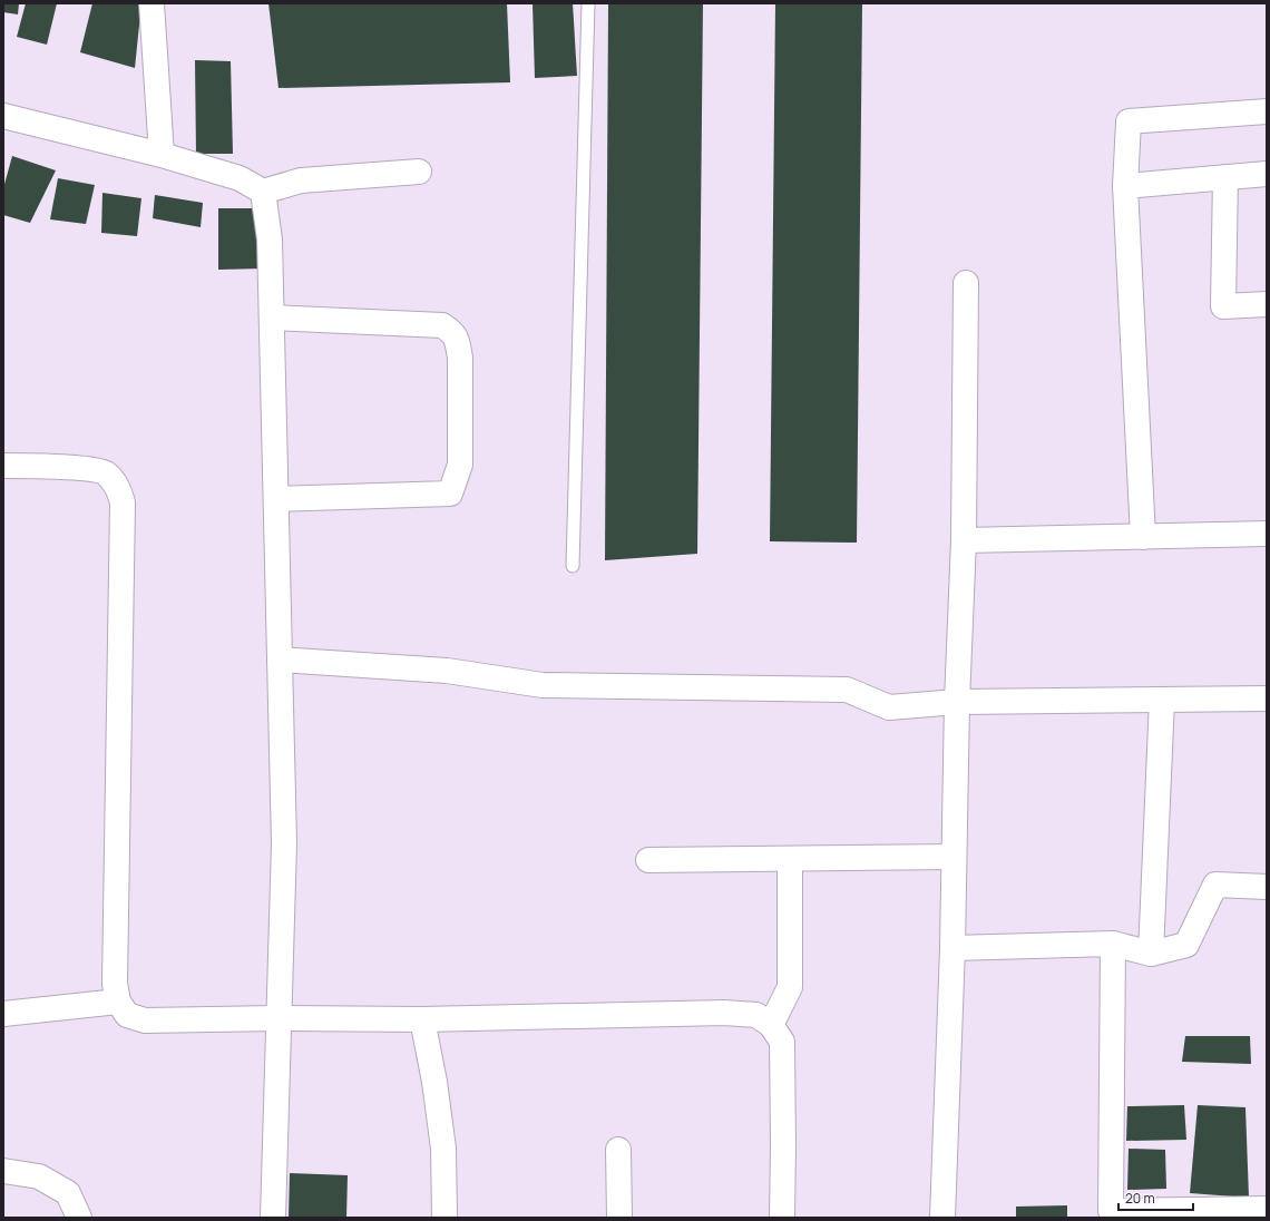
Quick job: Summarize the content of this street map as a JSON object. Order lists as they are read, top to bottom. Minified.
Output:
{"scale_bar":"20 m"}
